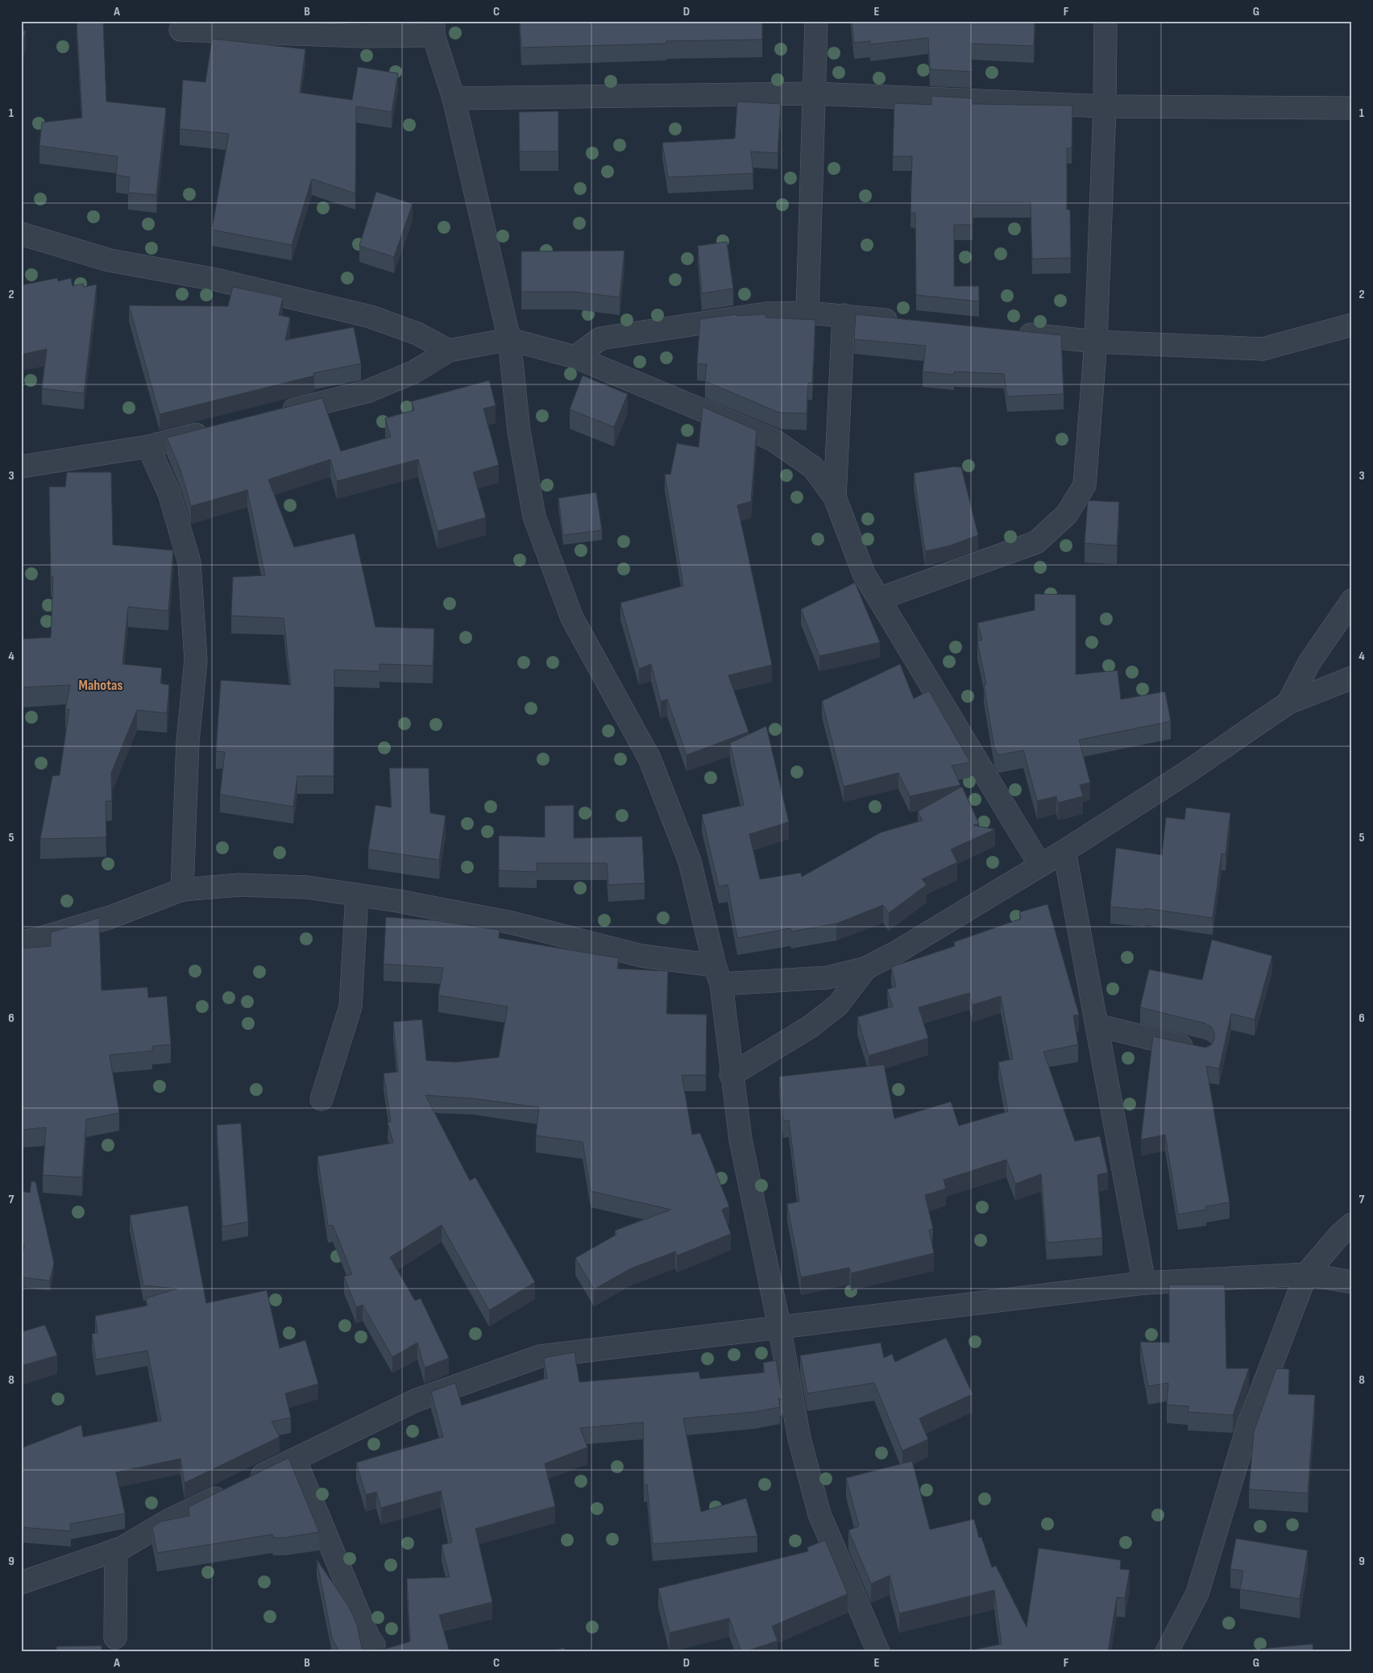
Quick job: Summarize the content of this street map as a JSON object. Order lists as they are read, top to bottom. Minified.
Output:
{"districts":["Mahotas"],"grid":{"columns":["A","B","C","D","E","F","G"],"rows":["1","2","3","4","5","6","7","8","9"]}}
